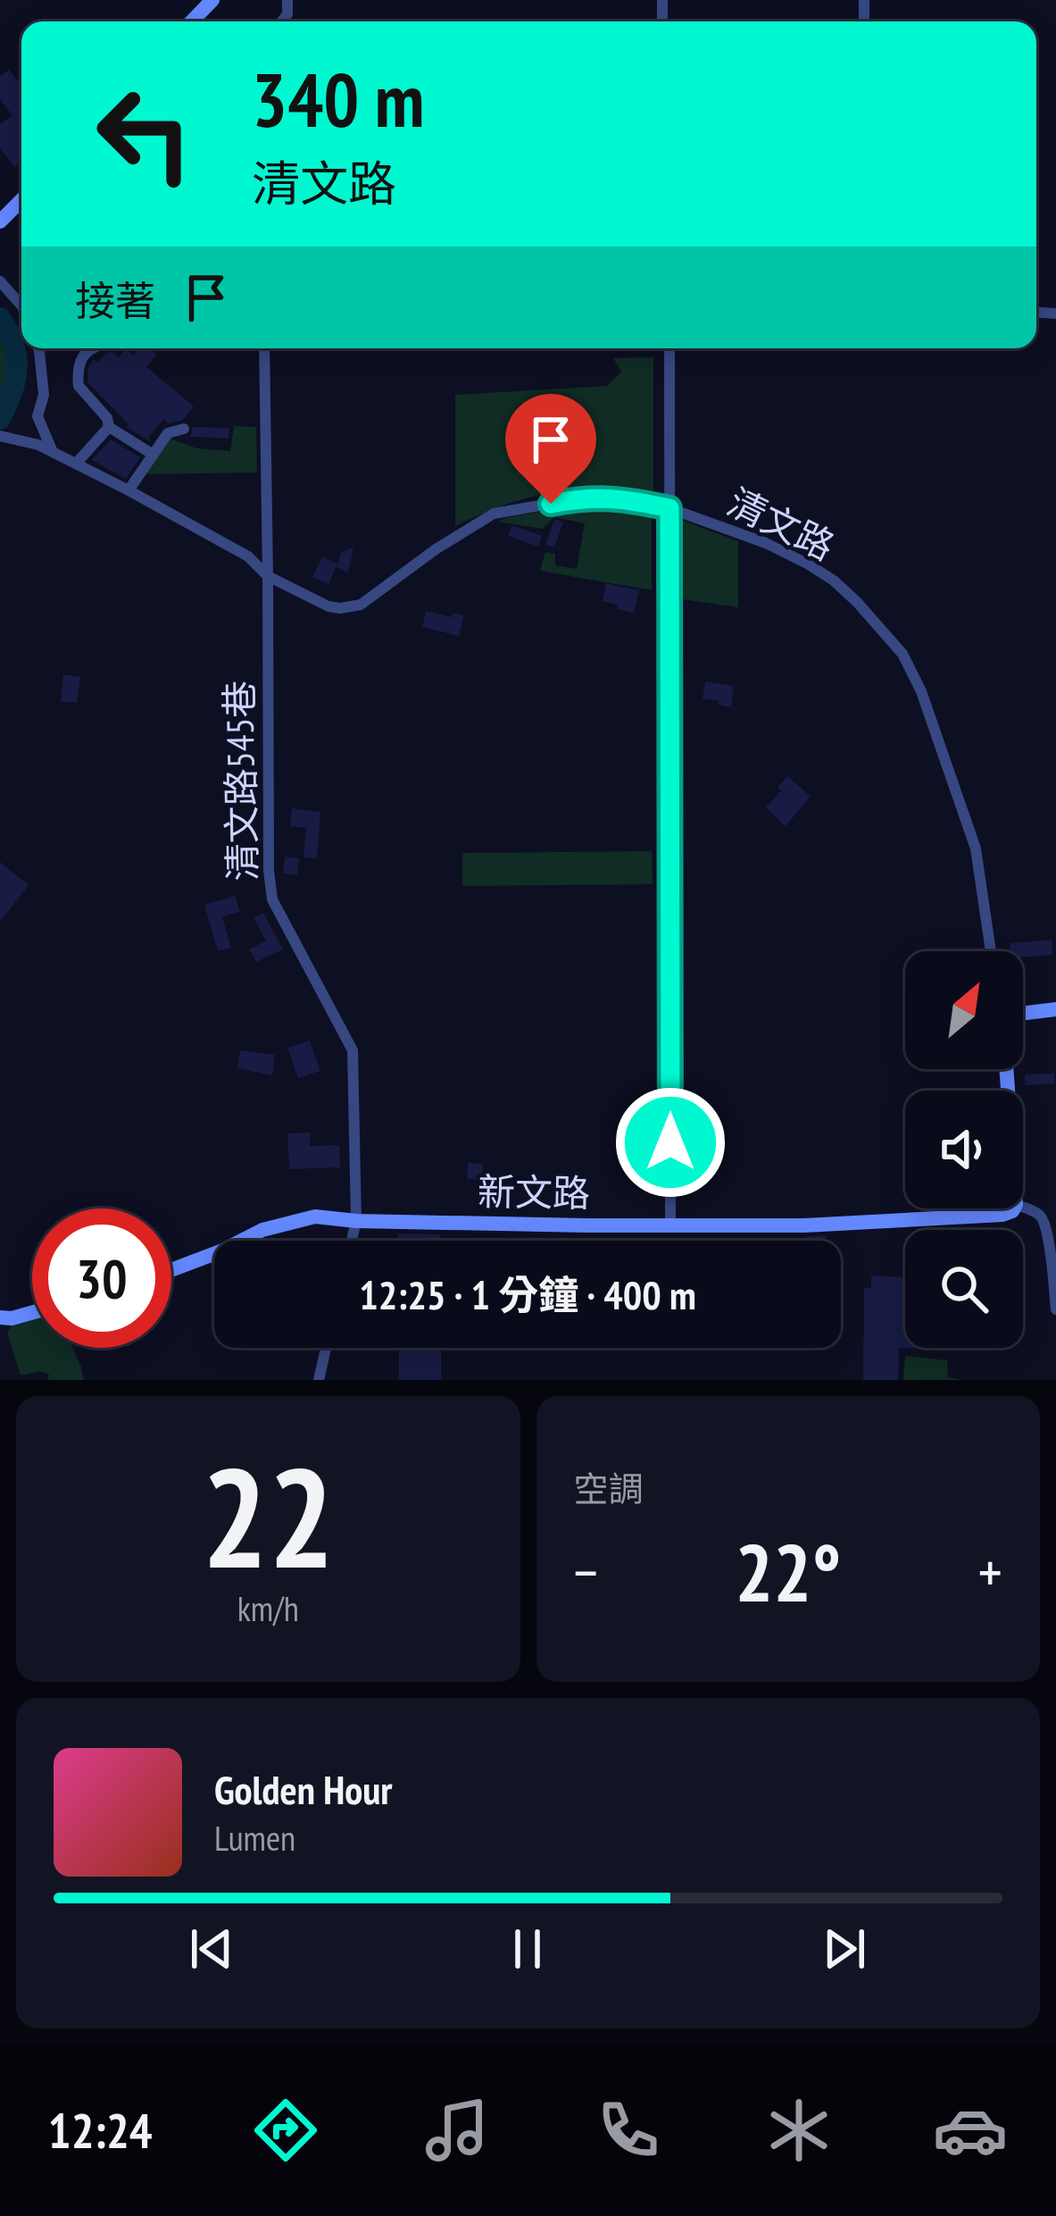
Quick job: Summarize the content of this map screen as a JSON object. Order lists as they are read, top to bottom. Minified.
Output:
{"streets":{"street":["清文路","清文路545巷","新文路"]},"crossings":[["清文路","清文路545巷"],["清文路545巷","新文路"]],"north":"top right","page":{"turn":["340 m","清文路"],"then":"接著","limit":"30","trip":"12:25 · 1 分鐘 · 400 m","tile":[["22","km/h"],"空調"],"heat":["−","22°","+"],"song":["Golden Hour","Lumen"],"tabs":"12:24"}}
